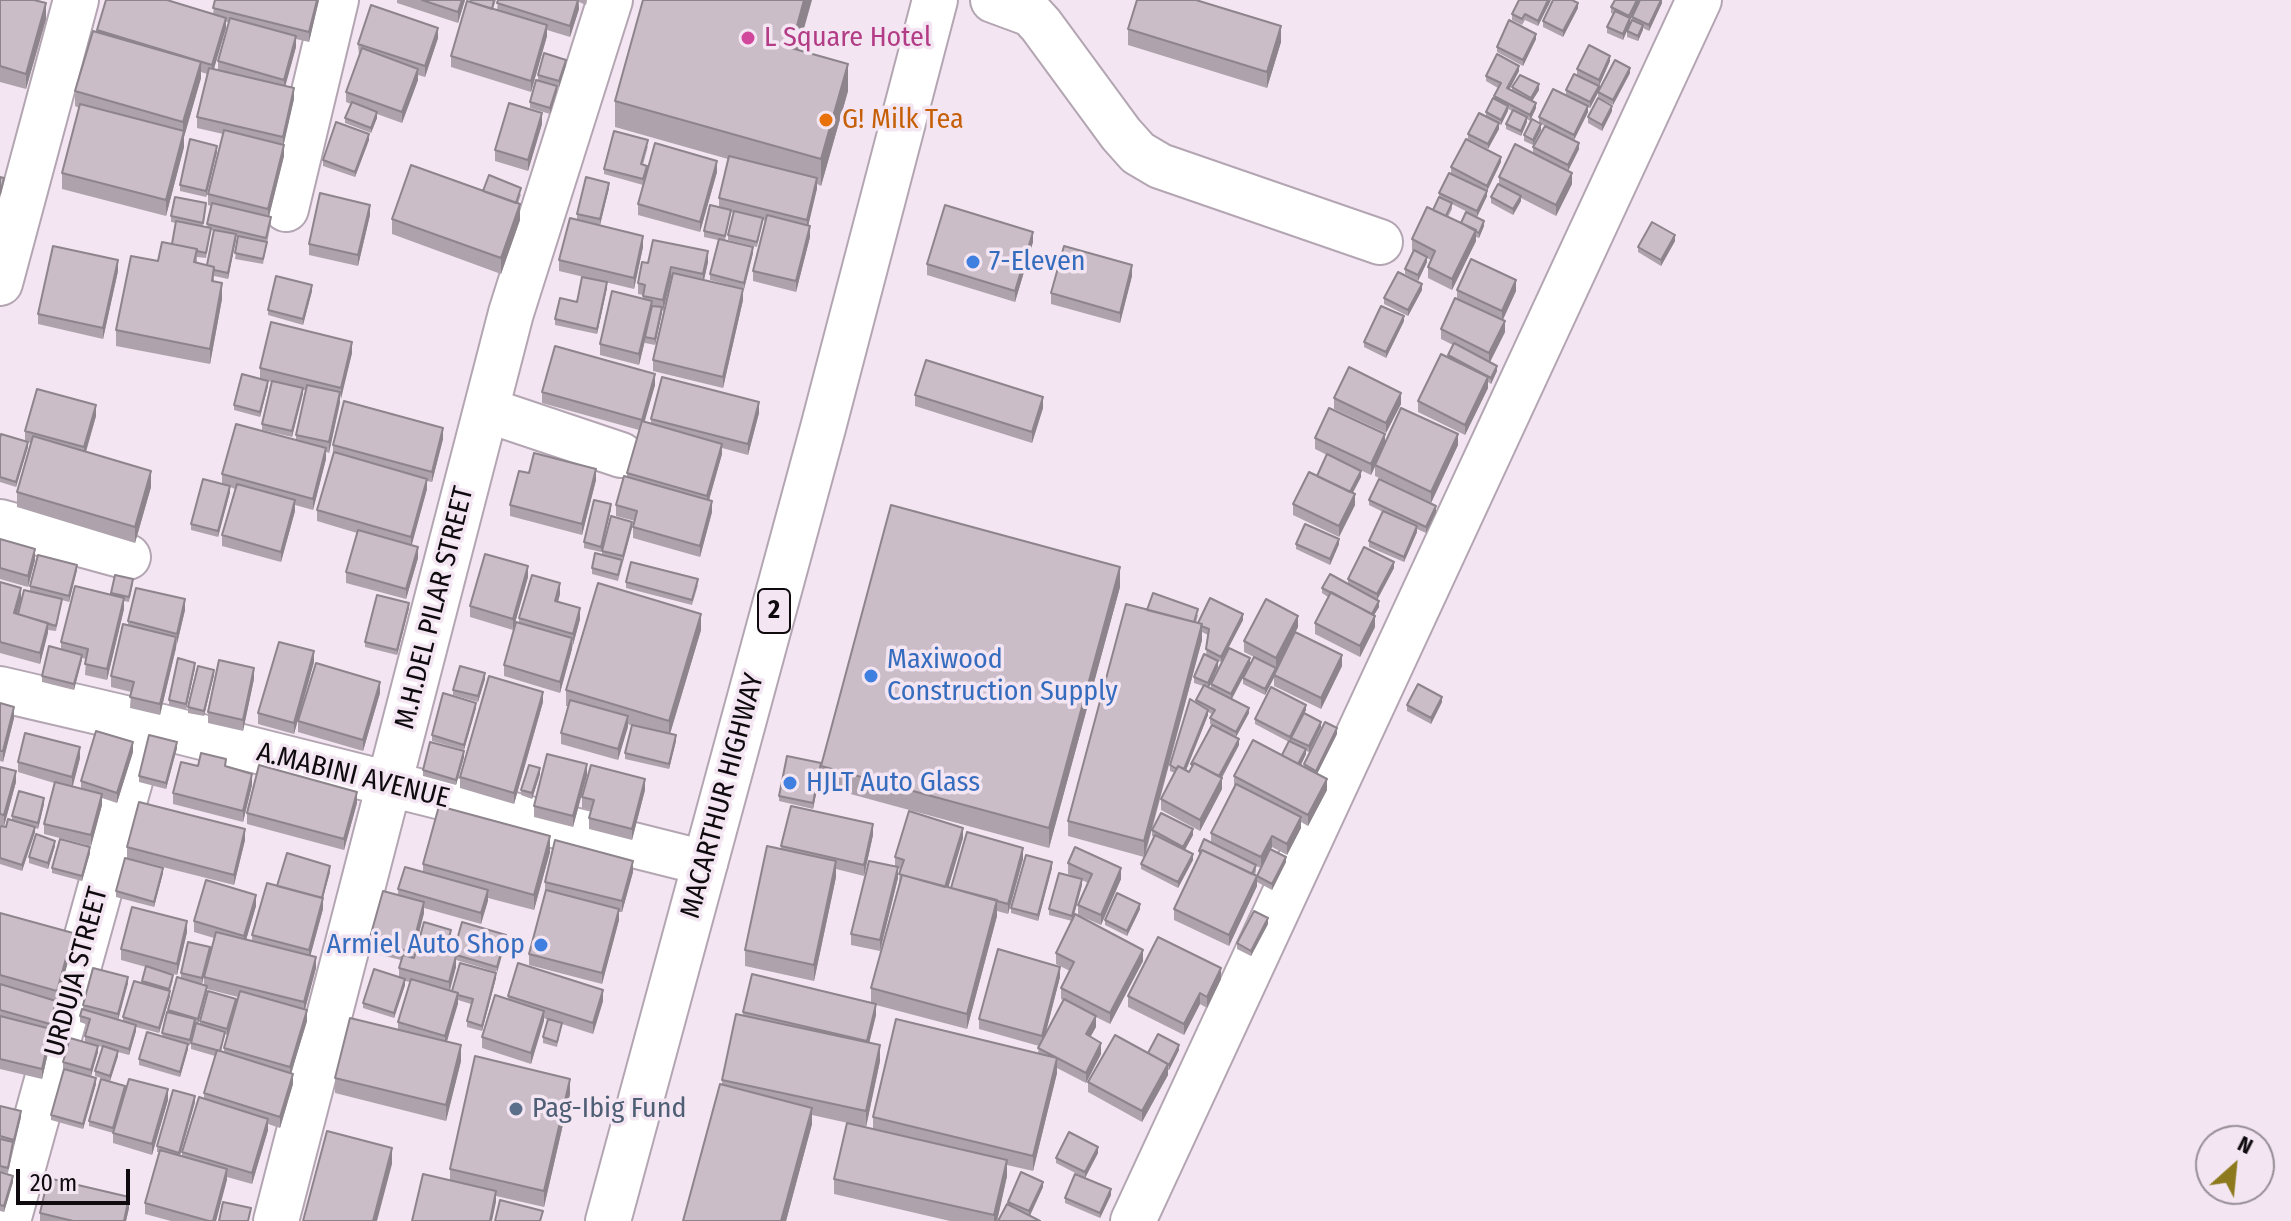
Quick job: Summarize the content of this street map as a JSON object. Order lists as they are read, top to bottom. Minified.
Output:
{"streets":{"main road":["M.H.DEL PILAR STREET","2","A.MABINI AVENUE","MACARTHUR HIGHWAY","URDUJA STREET"]},"crossings":[["M.H.DEL PILAR STREET","A.MABINI AVENUE"],["A.MABINI AVENUE","MACARTHUR HIGHWAY"],["A.MABINI AVENUE","URDUJA STREET"]],"places":["L Square Hotel","G! Milk Tea","7-Eleven","Maxiwood Construction Supply","HJLT Auto Glass","Armiel Auto Shop","Pag-Ibig Fund"],"scale_bar":"20 m","north":"top right"}
